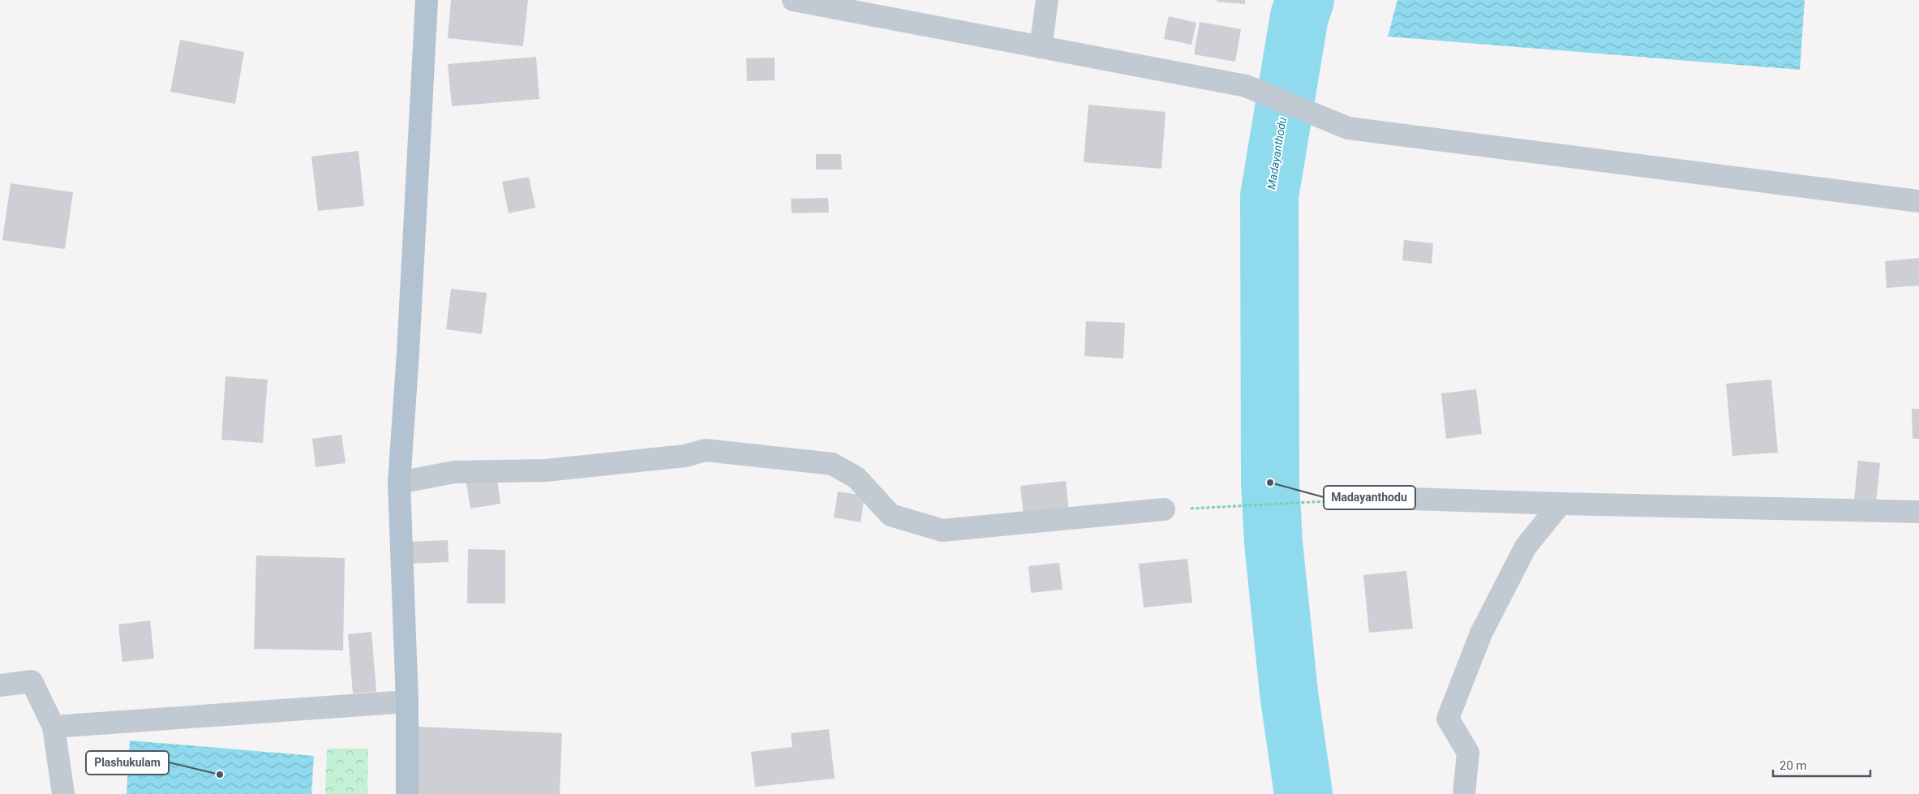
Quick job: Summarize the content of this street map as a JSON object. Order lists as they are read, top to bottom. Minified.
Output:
{"water":["Madayanthodu"],"places":["Madayanthodu","Plashukulam"],"scale_bar":"20 m"}
